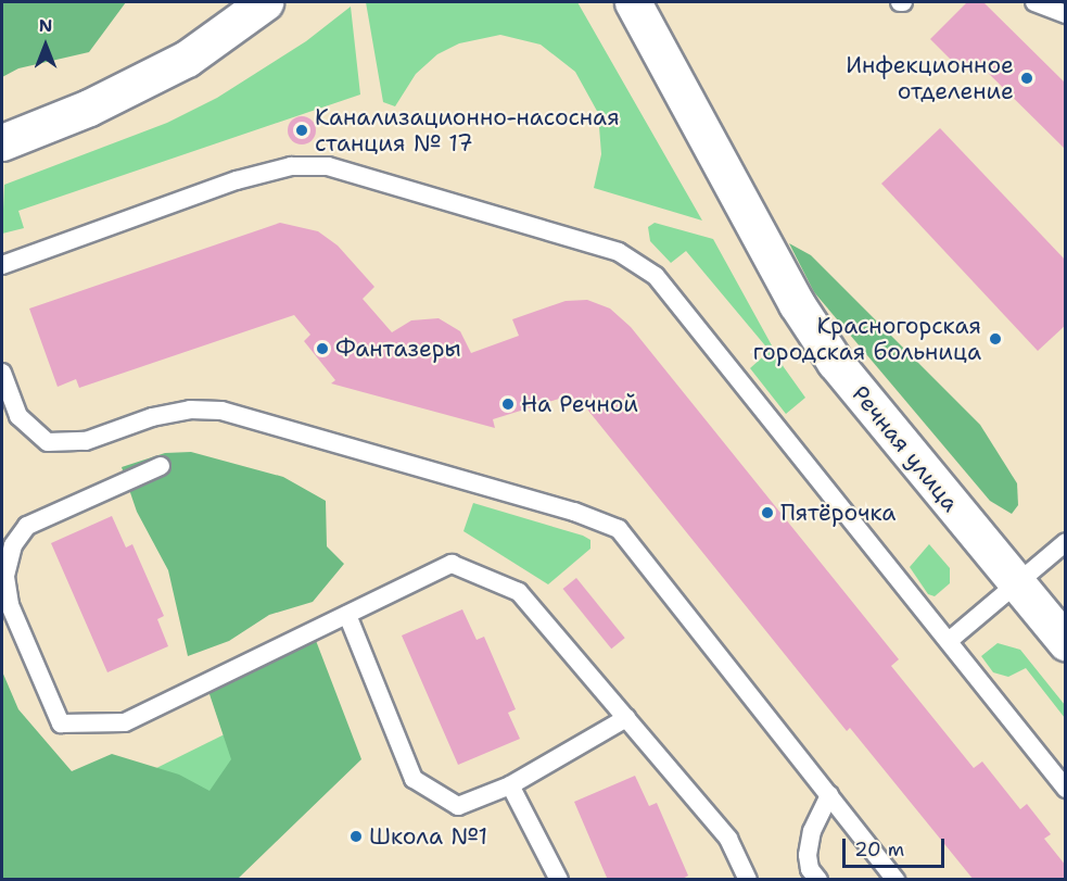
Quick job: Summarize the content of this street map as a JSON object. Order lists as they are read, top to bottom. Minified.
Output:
{"streets":{"main road":["Речная улица"]},"places":["Инфекционное отделение","Канализационно-насосная станция № 17","Красногорская городская больница","Фантазеры","На Речной","Пятёрочка","Школа №1"],"scale_bar":"20 m","north":"top"}
